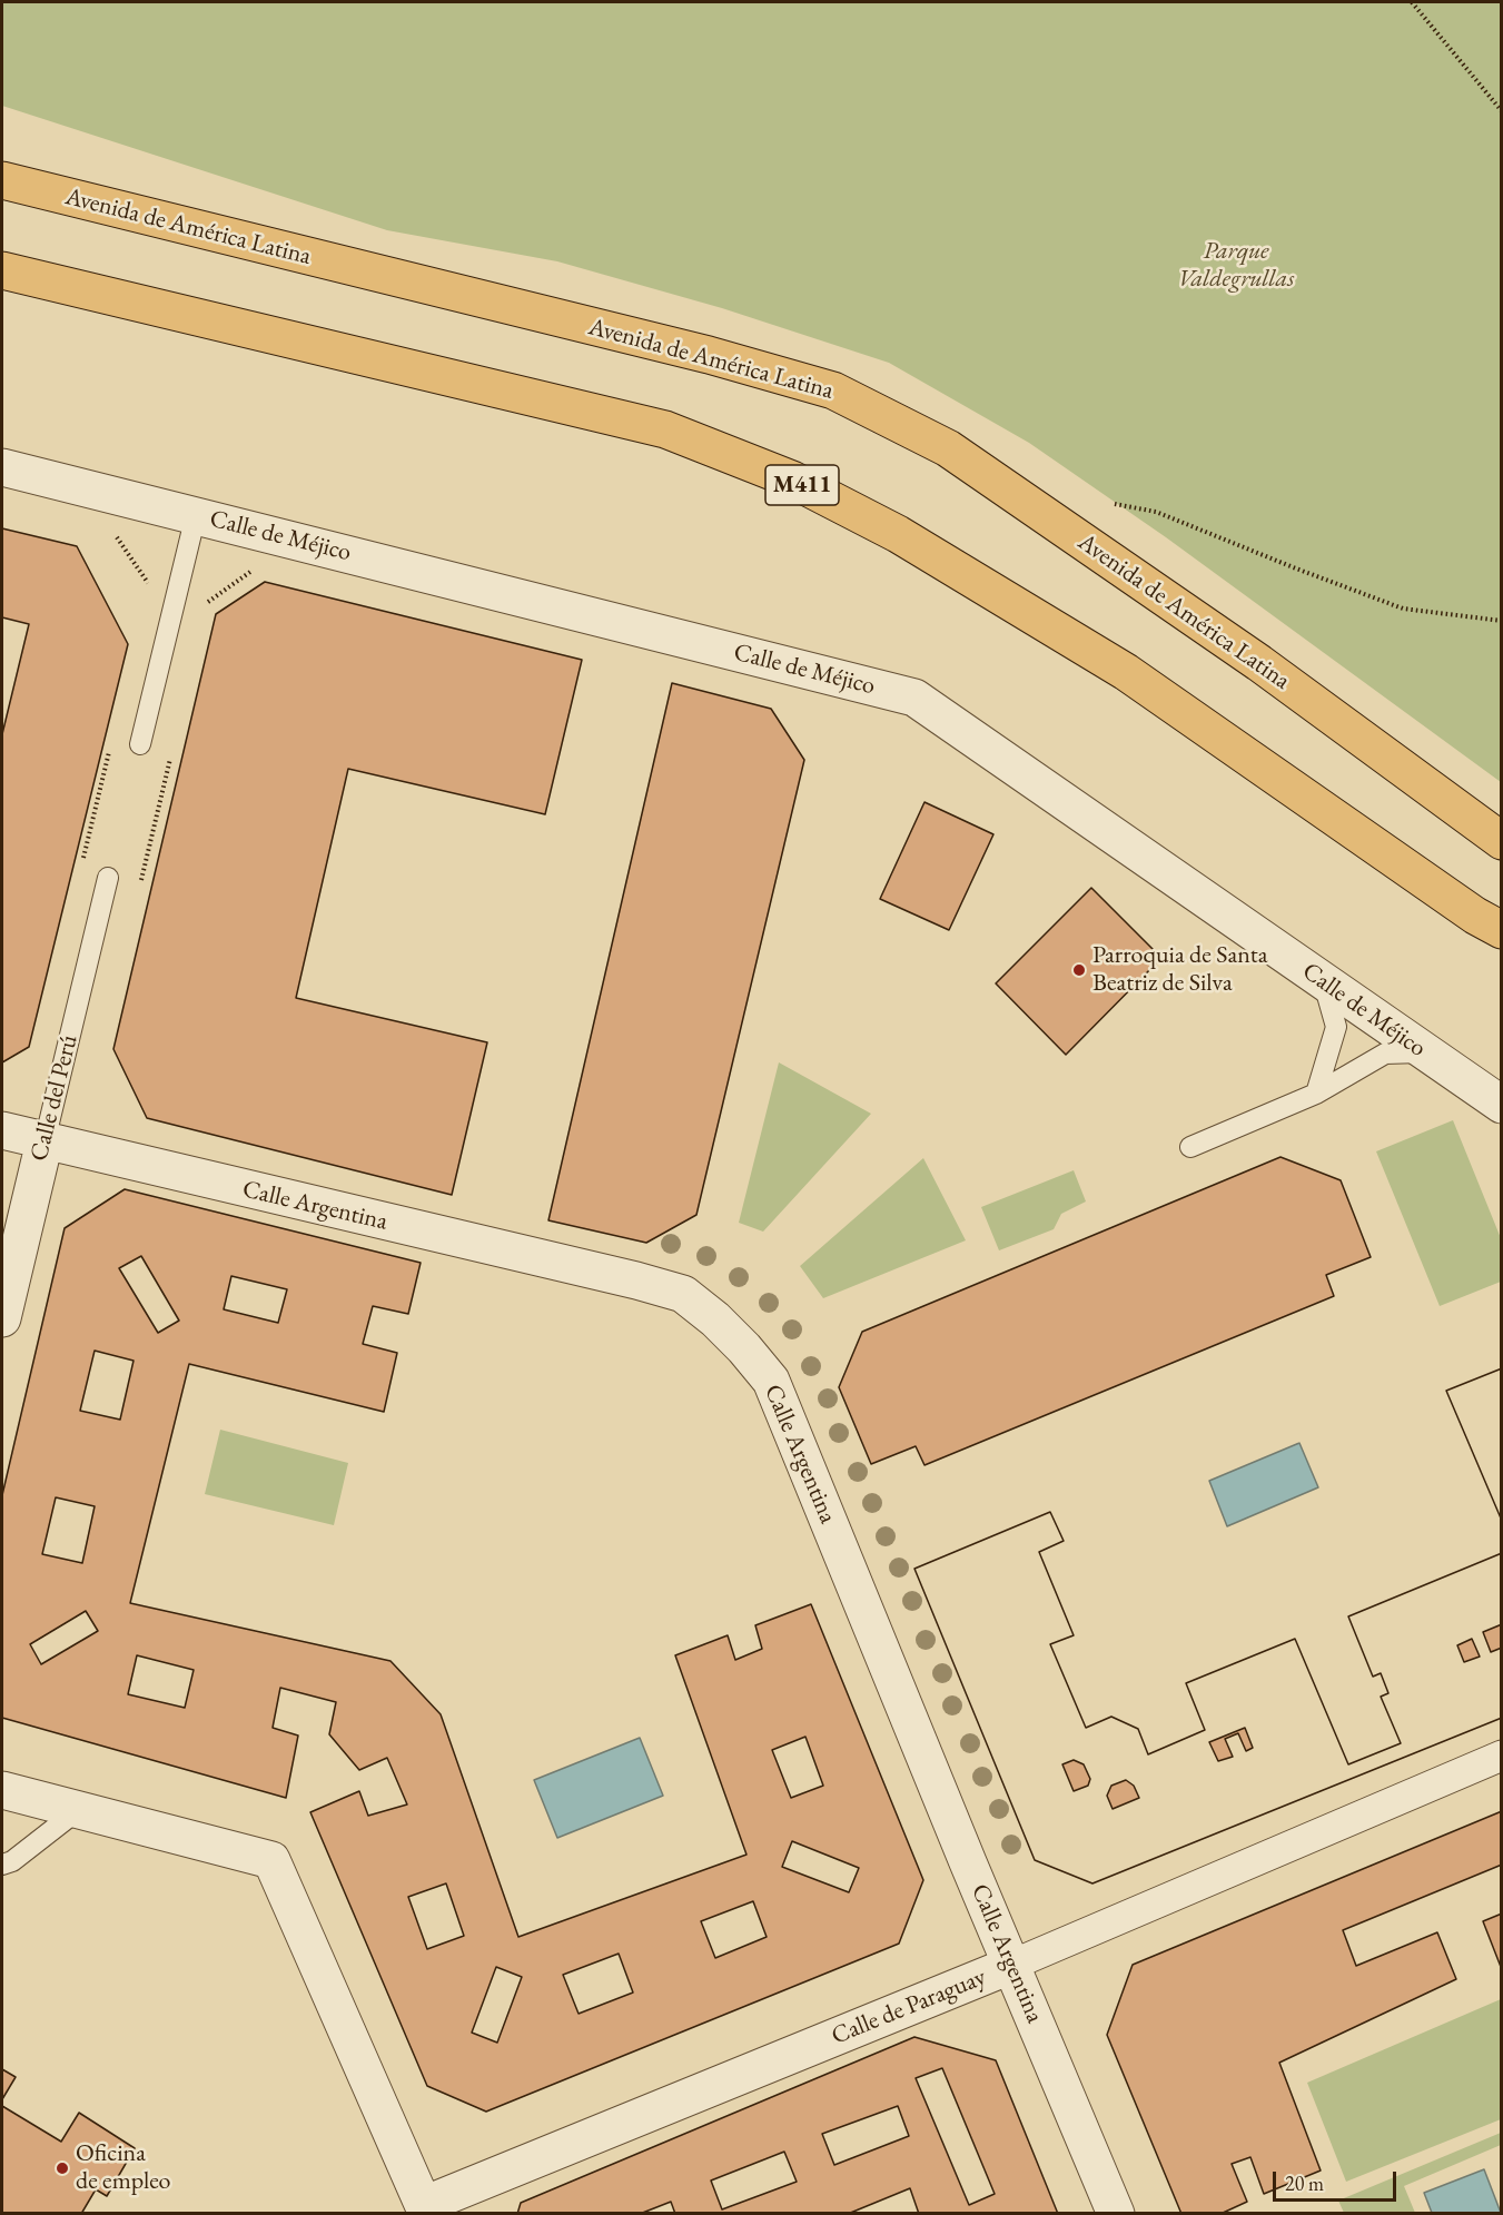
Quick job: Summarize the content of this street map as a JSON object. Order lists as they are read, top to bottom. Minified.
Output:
{"streets":{"main road":["Avenida de América Latina","M411"],"street":["Calle de Méjico","Calle del Perú","Calle Argentina","Calle de Paraguay"]},"crossings":[["Calle del Perú","Calle Argentina"],["Calle Argentina","Calle de Paraguay"]],"parks":["Parque Valdegrullas"],"places":["Parroquia de Santa Beatriz de Silva","Oficina de empleo"],"scale_bar":"20 m"}
